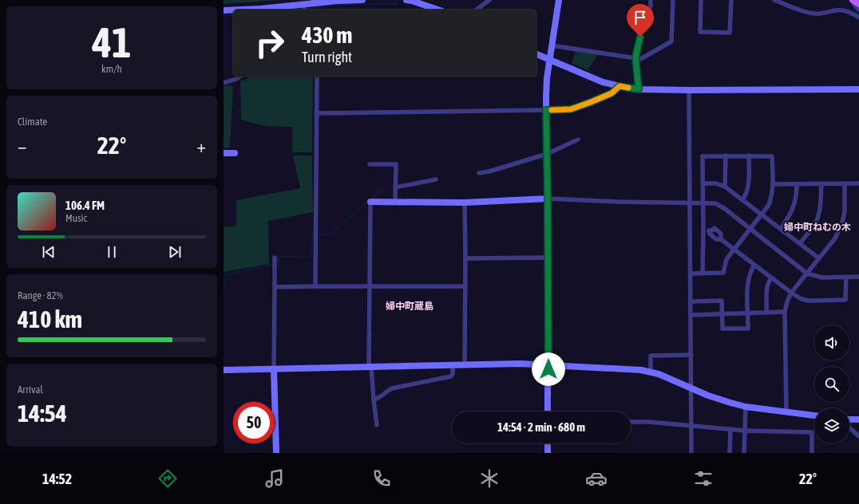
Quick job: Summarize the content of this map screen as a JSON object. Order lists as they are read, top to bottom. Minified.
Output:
{"districts":["婦中町ねむの木","婦中町蔵島"],"page":{"tile":[["41","km/h"],"Climate",["Range · 82%","410 km"],["Arrival","14:54"]],"turn":["430 m","Turn right"],"heat":["−","22°","+"],"song":["106.4 FM","Music"],"limit":"50","trip":"14:54 · 2 min · 680 m","tabs":["14:52","22°"]}}
